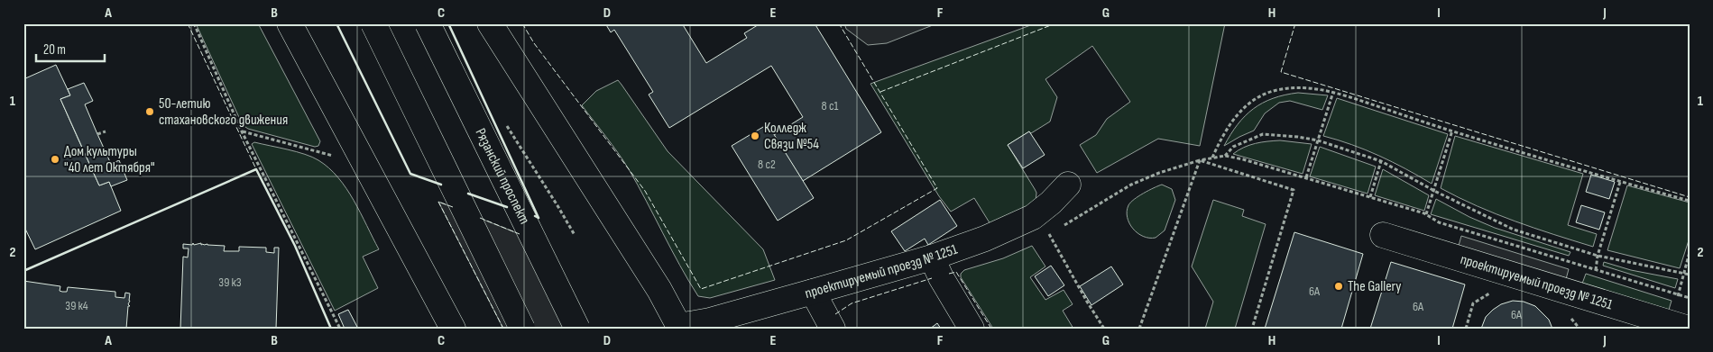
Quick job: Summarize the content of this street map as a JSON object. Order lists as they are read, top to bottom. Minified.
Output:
{"streets":{"main road":["Рязанский проспект","проектируемый проезд № 1251"]},"places":["50-летию стахановского движения","Колледж Связи №54","Дом культуры \"40 лет Октября\"","The Gallery"],"house_numbers":["8 с1","8 с2","39 к3","6А","39 к4","6А","6А"],"scale_bar":"20 m","grid":{"columns":["A","B","C","D","E","F","G","H","I","J"],"rows":["1","2"]}}
